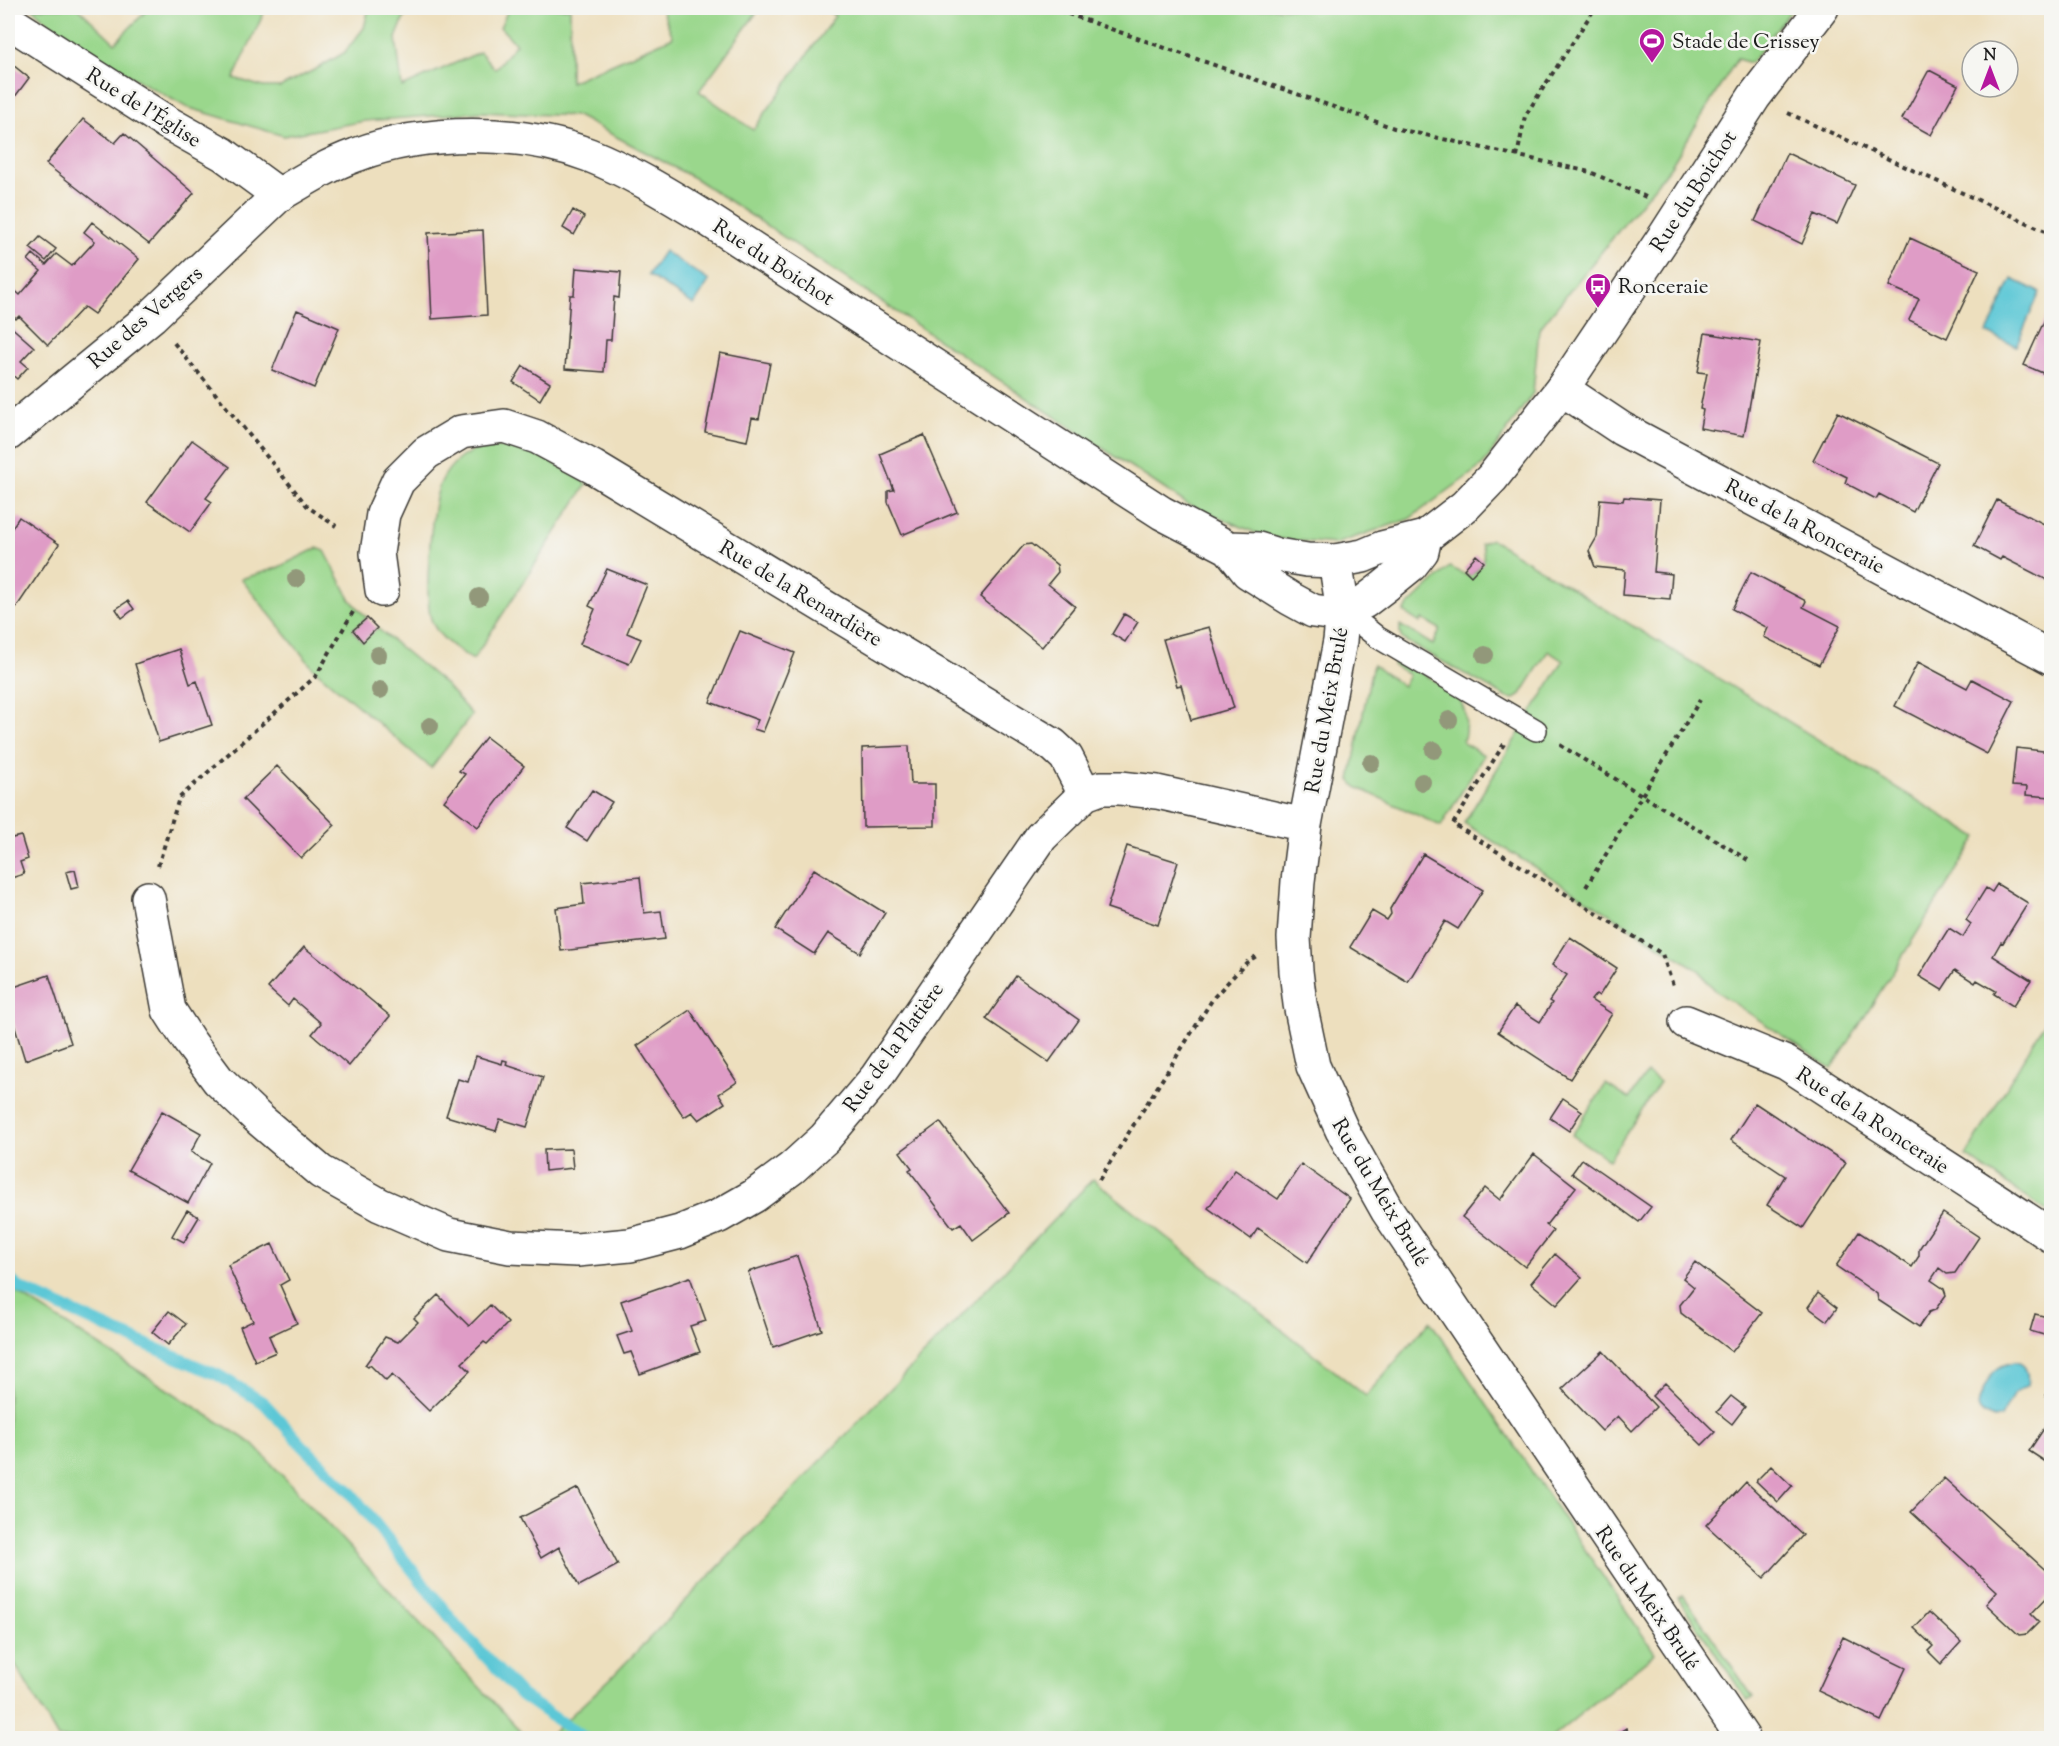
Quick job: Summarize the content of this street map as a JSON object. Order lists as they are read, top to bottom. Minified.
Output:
{"streets":{"street":["Rue de l'Église","Rue du Boichot","Rue des Vergers","Rue de la Ronceraie","Rue de la Renardière","Rue du Meix Brulé","Rue de la Platière"]},"crossings":[["Rue de l'Église","Rue du Boichot"],["Rue de l'Église","Rue des Vergers"],["Rue du Boichot","Rue des Vergers"],["Rue du Boichot","Rue de la Ronceraie"],["Rue du Boichot","Rue du Meix Brulé"],["Rue de la Renardière","Rue de la Platière"]],"places":{"sports":["Stade de Crissey"],"bus stop":["Ronceraie"]},"north":"top"}
